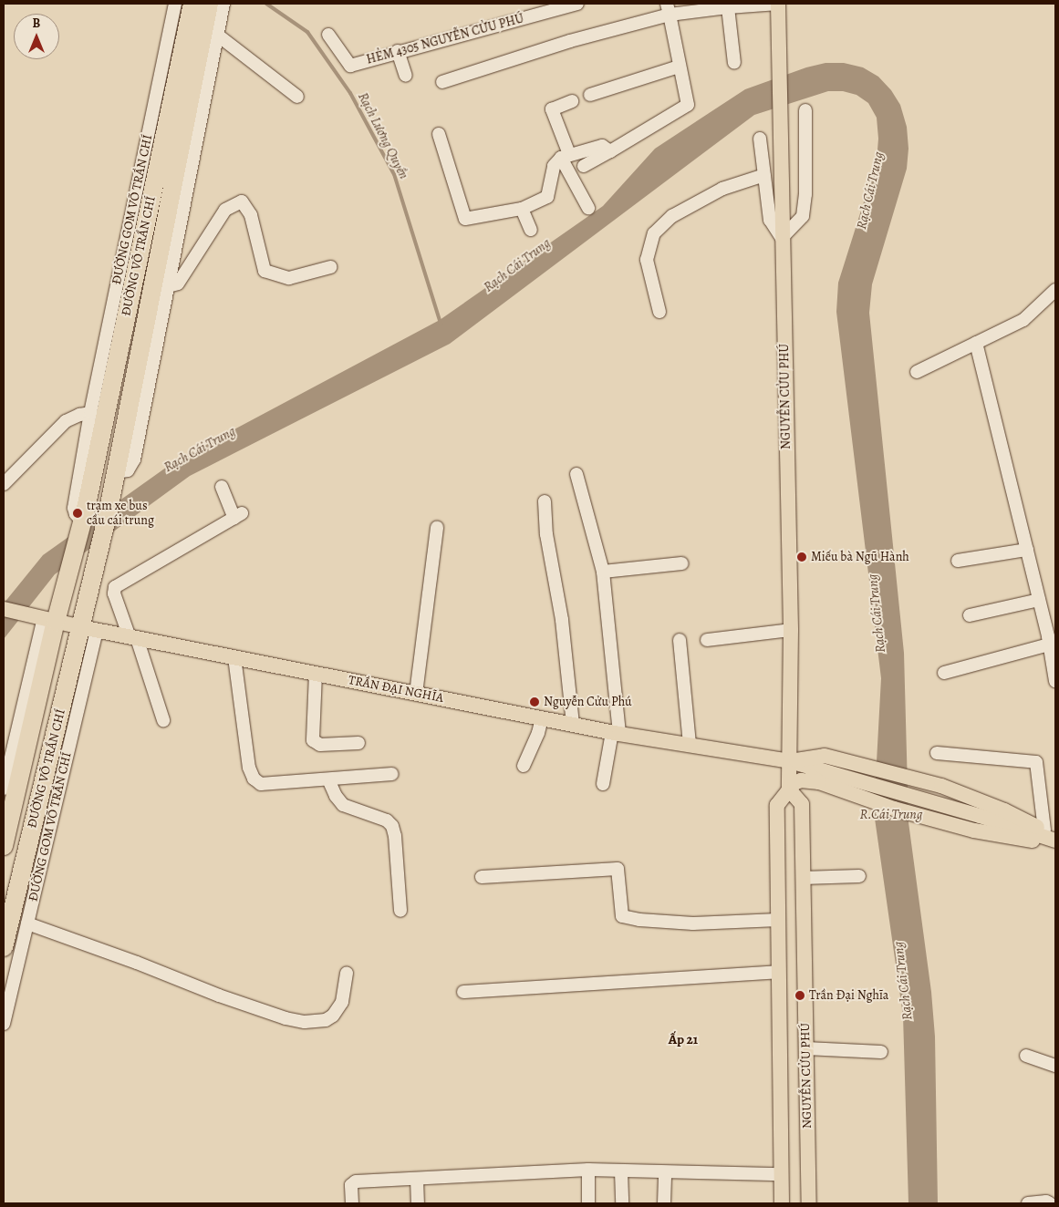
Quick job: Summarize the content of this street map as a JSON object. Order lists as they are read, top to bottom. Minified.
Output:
{"streets":{"highway":["ĐƯỜNG VÕ TRẦN CHÍ"],"main road":["NGUYỄN CỬU PHÚ","TRẦN ĐẠI NGHĨA"],"street":["HẺM 4305 NGUYỄN CỬU PHÚ","ĐƯỜNG GOM VÕ TRẦN CHÍ"]},"crossings":[["ĐƯỜNG GOM VÕ TRẦN CHÍ","ĐƯỜNG VÕ TRẦN CHÍ"],["ĐƯỜNG GOM VÕ TRẦN CHÍ","TRẦN ĐẠI NGHĨA"],["ĐƯỜNG VÕ TRẦN CHÍ","TRẦN ĐẠI NGHĨA"],["NGUYỄN CỬU PHÚ","TRẦN ĐẠI NGHĨA"]],"districts":["Ấp 21"],"water":["Rạch Lương Quyền","Rạch Cái Trung","R.Cái Trung"],"places":["trạm xe bus cầu cái trung","Miếu bà Ngũ Hành","Nguyễn Cửu Phú","Trần Đại Nghĩa"],"north":"top"}
